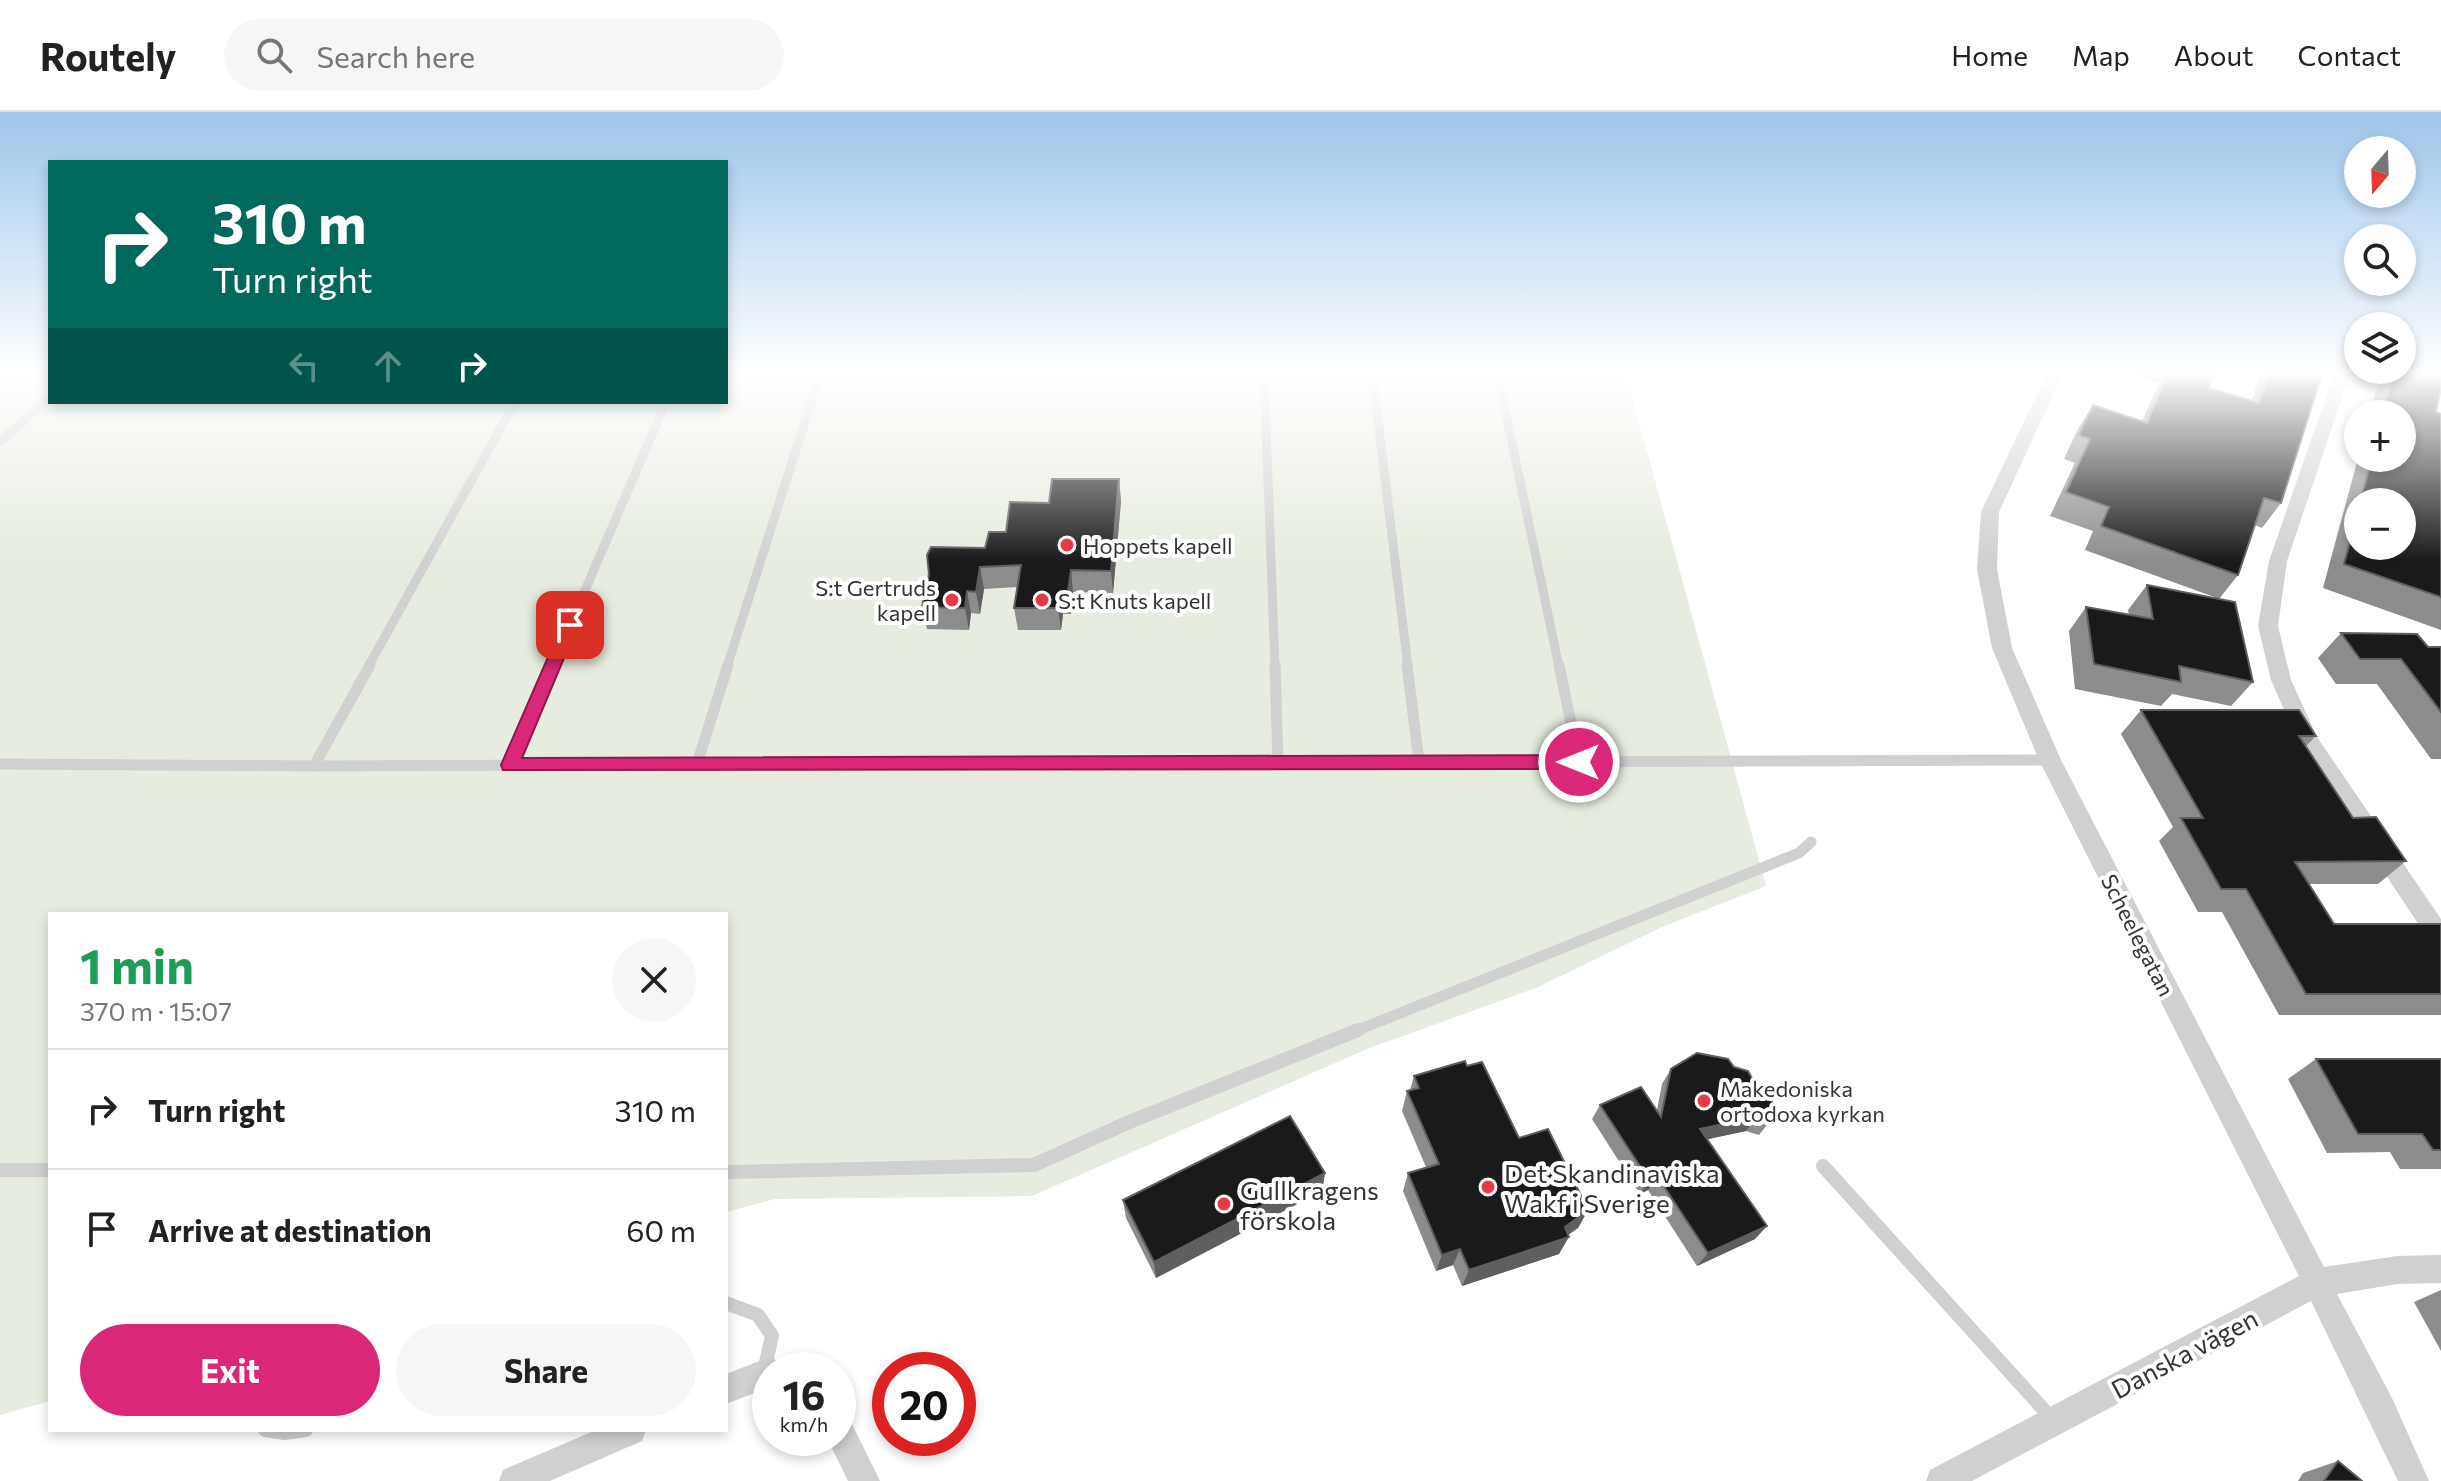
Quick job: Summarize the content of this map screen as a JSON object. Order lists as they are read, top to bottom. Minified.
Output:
{"streets":{"street":["Scheelegatan","Danska vägen"]},"crossings":[["Scheelegatan","Danska vägen"]],"places":["Hoppets kapell","S:t Gertruds kapell","S:t Knuts kapell","Makedoniska ortodoxa kyrkan","Det Skandinaviska Wakf i Sverige","Gullkragens förskola"],"north":"bottom","page":{"header":"Routely","search":"Search here","nav":["Home","Map","About","Contact"],"map_buttons":["+","−"],"turn":["310 m","Turn right"],"heading":["1 min","370 m · 15:07"],"list":[{"name":"Turn right","value":"310 m"},{"name":"Arrive at destination","value":"60 m"}],"buttons":["Exit","Share"],"speed":"16 km/h","limit":"20"}}
